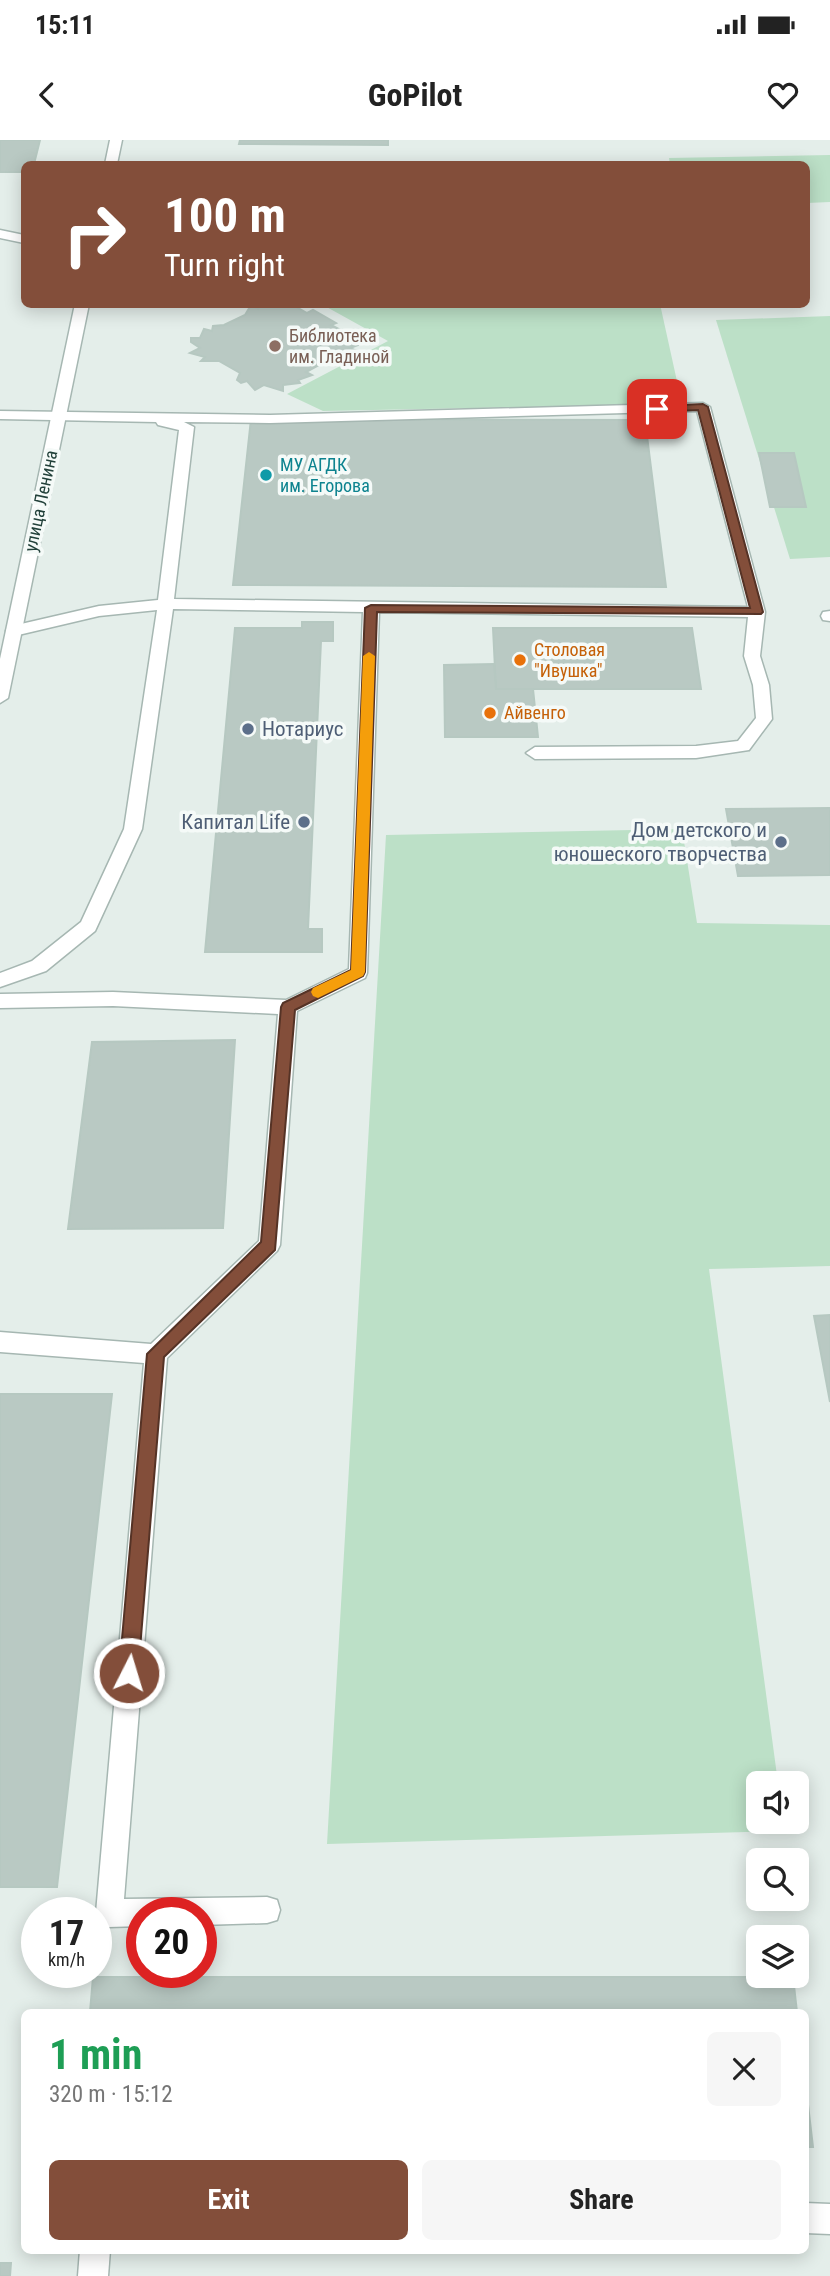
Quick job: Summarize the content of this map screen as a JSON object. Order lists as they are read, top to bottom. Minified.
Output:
{"streets":{"street":["улица Ленина"]},"places":["Библиотека им. Гладиной","МУ АГДК им. Егорова","Столовая \"Ивушка\"","Айвенго","Нотариус","Капитал Life","Дом детского и юношеского творчества"],"page":{"status":"15:11","header":"GoPilot","turn":["100 m","Turn right"],"speed":"17 km/h","limit":"20","heading":["1 min","320 m · 15:12"],"buttons":["Exit","Share"]}}
